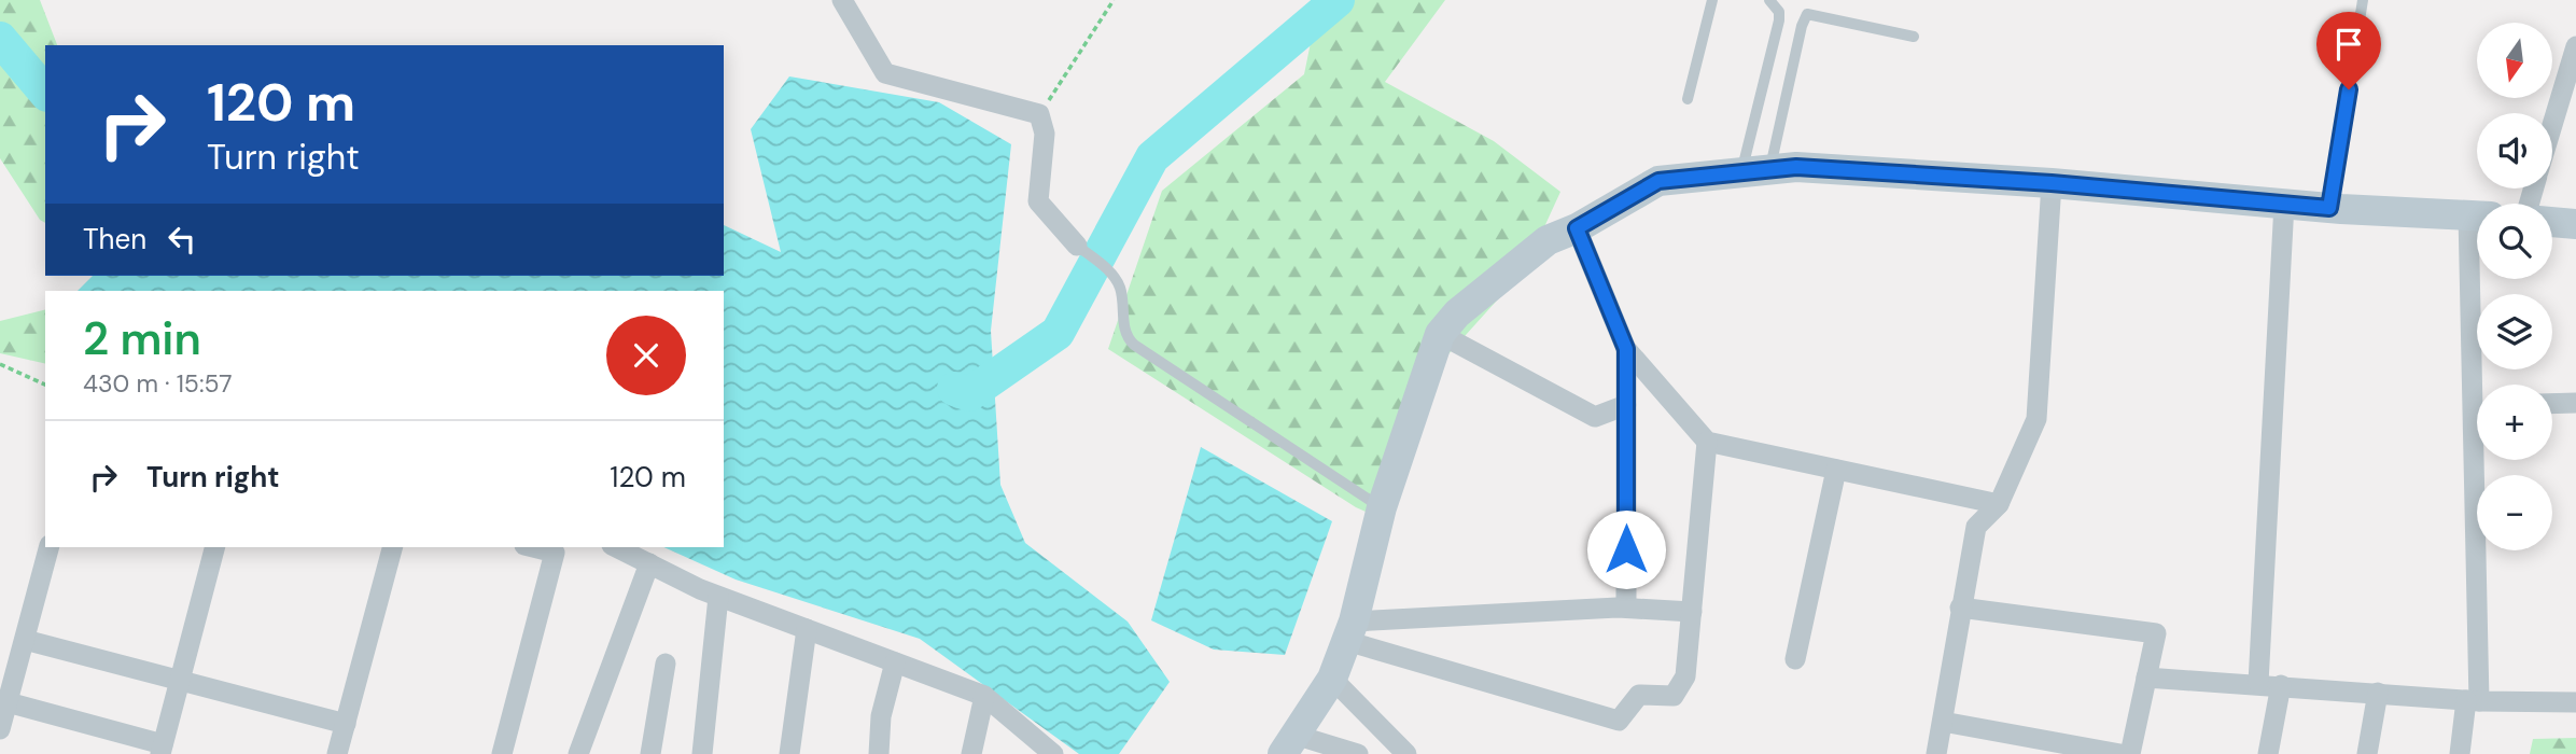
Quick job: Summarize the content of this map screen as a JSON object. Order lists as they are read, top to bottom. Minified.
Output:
{"north":"bottom","page":{"map_buttons":["+","−"],"turn":["120 m","Turn right"],"then":"Then","heading":["2 min","430 m · 15:57"],"list":[{"name":"Turn right","value":"120 m"}]}}
